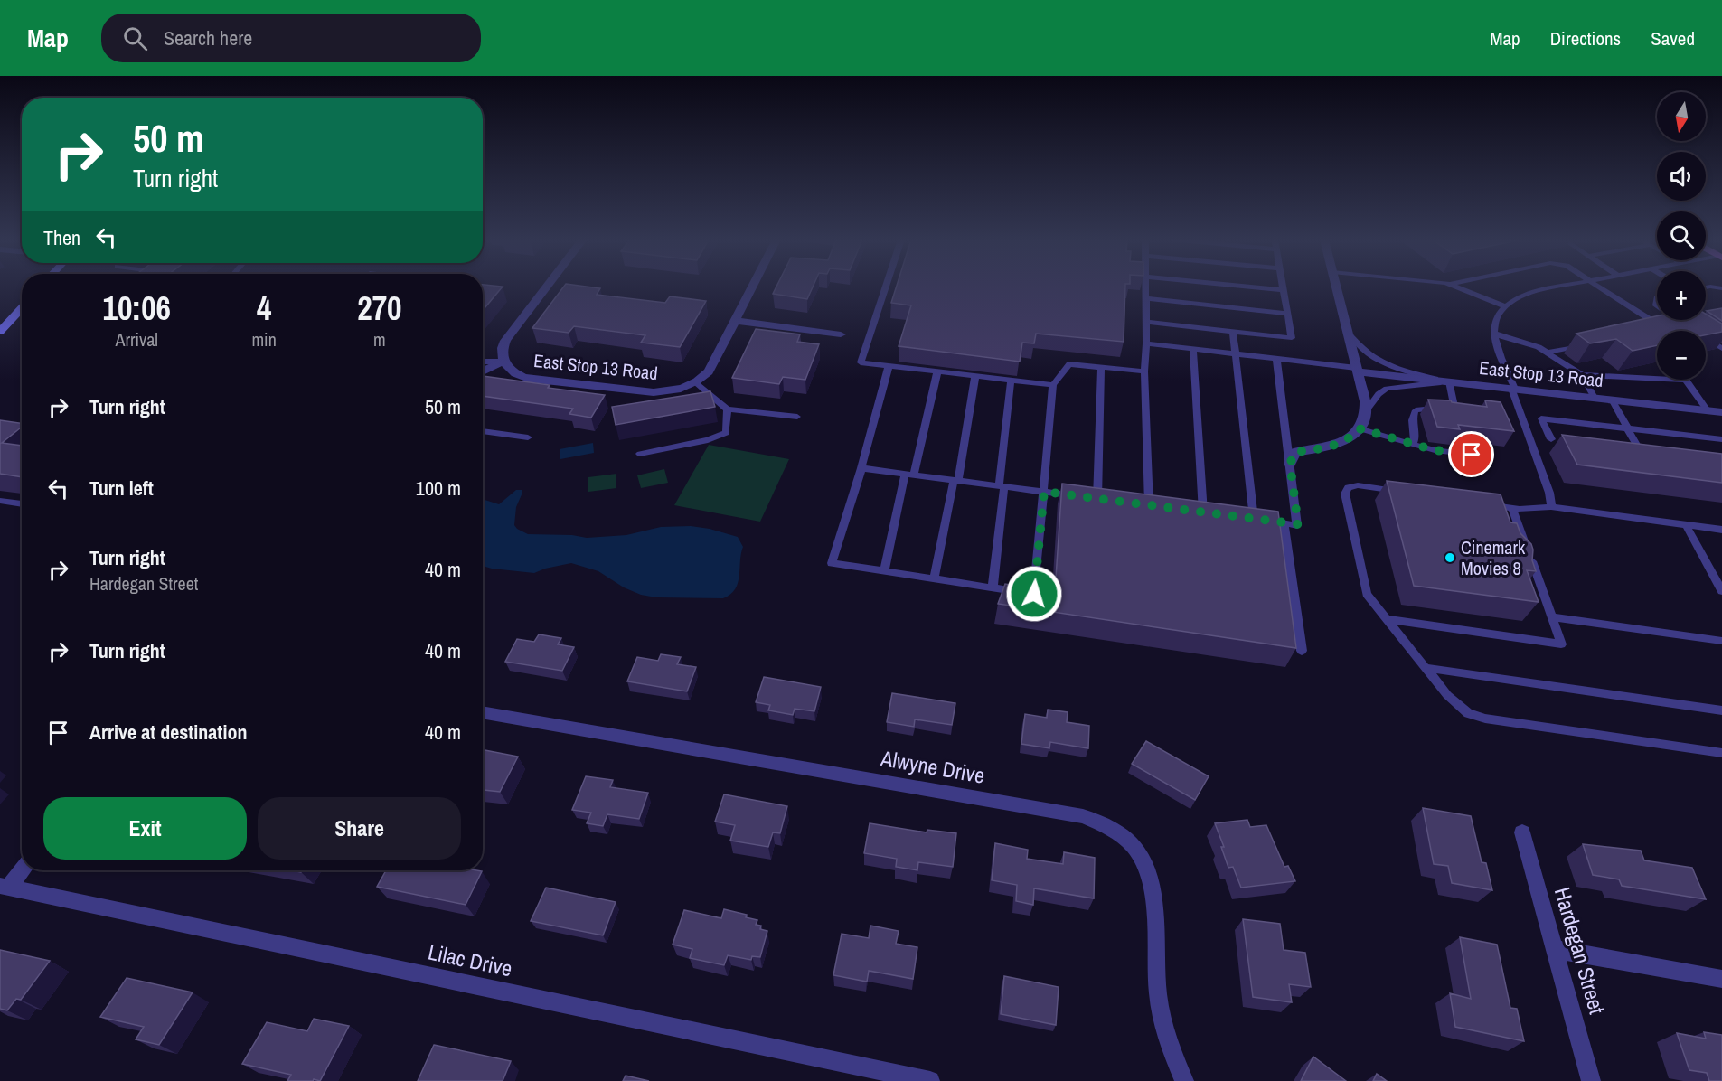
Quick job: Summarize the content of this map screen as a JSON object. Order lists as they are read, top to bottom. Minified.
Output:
{"streets":{"street":["East Stop 13 Road","Alwyne Drive","Hardegan Street","Lilac Drive"]},"places":["Cinemark Movies 8"],"north":"bottom","page":{"header":"Map","search":"Search here","nav":["Map","Directions","Saved"],"map_buttons":["+","−"],"turn":["50 m","Turn right"],"then":"Then","eta":["10:06","Arrival","4","min","270","m"],"list":[{"name":"Turn right","value":"50 m"},{"name":"Turn left","value":"100 m"},{"name":"Turn right","note":"Hardegan Street","value":"40 m"},{"name":"Turn right","value":"40 m"},{"name":"Arrive at destination","value":"40 m"}],"buttons":["Exit","Share"]}}
